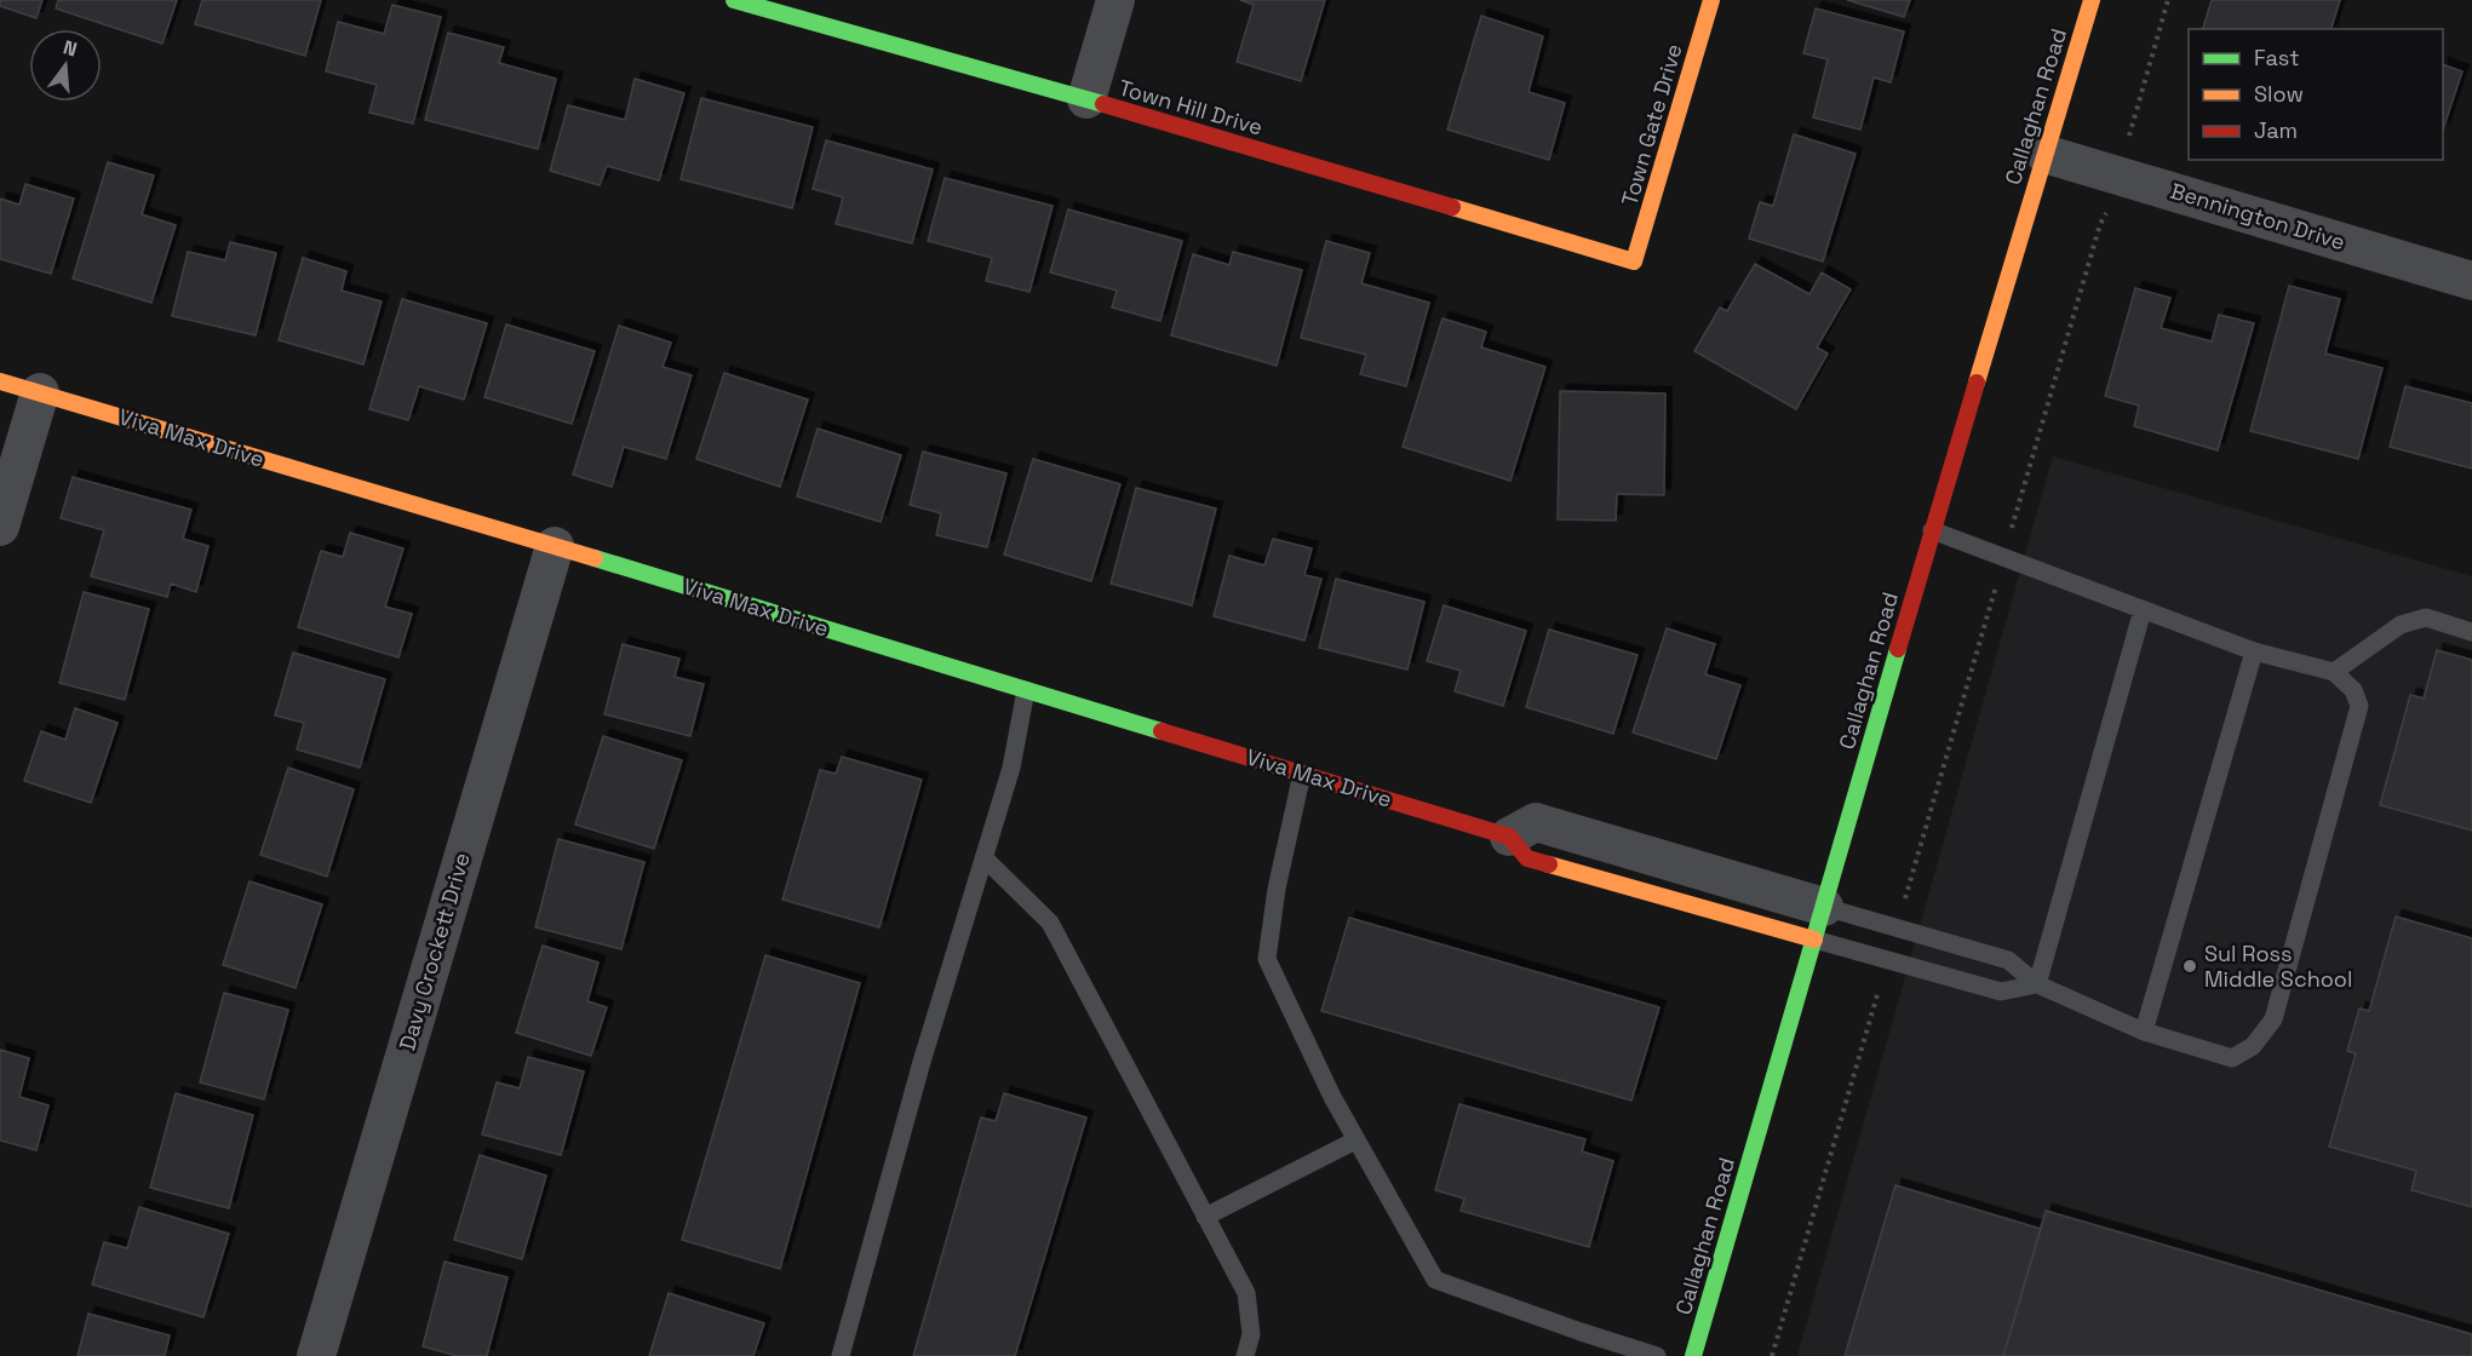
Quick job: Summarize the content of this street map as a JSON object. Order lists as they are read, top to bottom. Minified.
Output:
{"streets":{"street":["Callaghan Road","Town Hill Drive","Town Gate Drive","Bennington Drive","Viva Max Drive","Davy Crockett Drive"]},"crossings":[["Callaghan Road","Bennington Drive"],["Callaghan Road","Viva Max Drive"],["Town Hill Drive","Town Gate Drive"],["Viva Max Drive","Davy Crockett Drive"]],"places":["Sul Ross Middle School"],"legend":["Fast","Slow","Jam"],"north":"top"}
